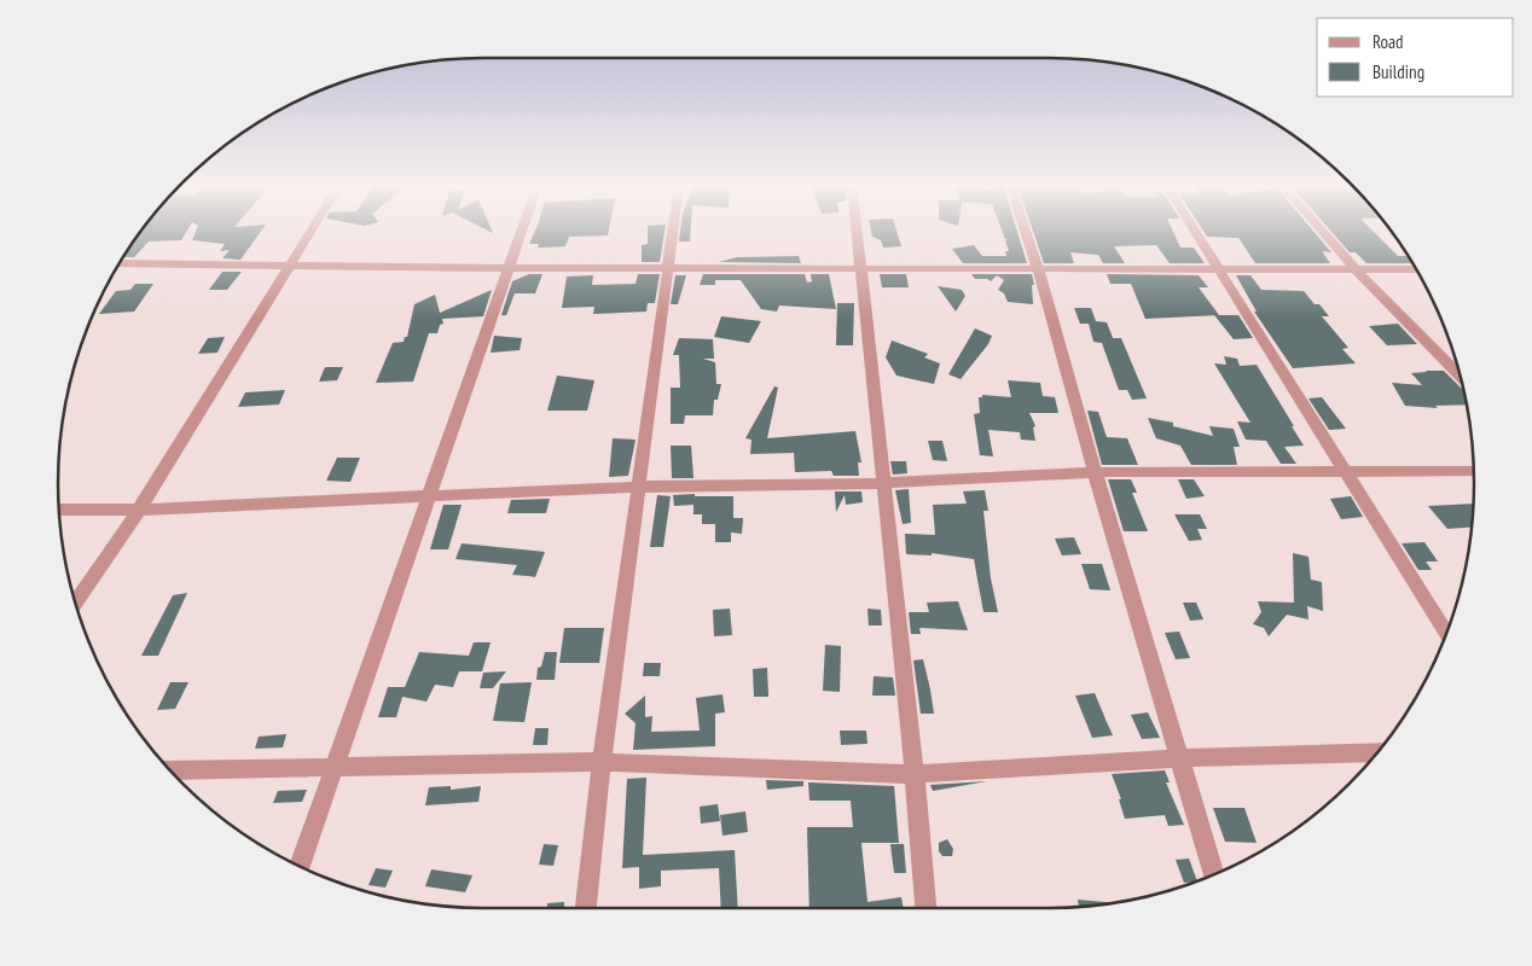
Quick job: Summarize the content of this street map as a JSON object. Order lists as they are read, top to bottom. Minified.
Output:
{"legend":["Road","Building"]}
